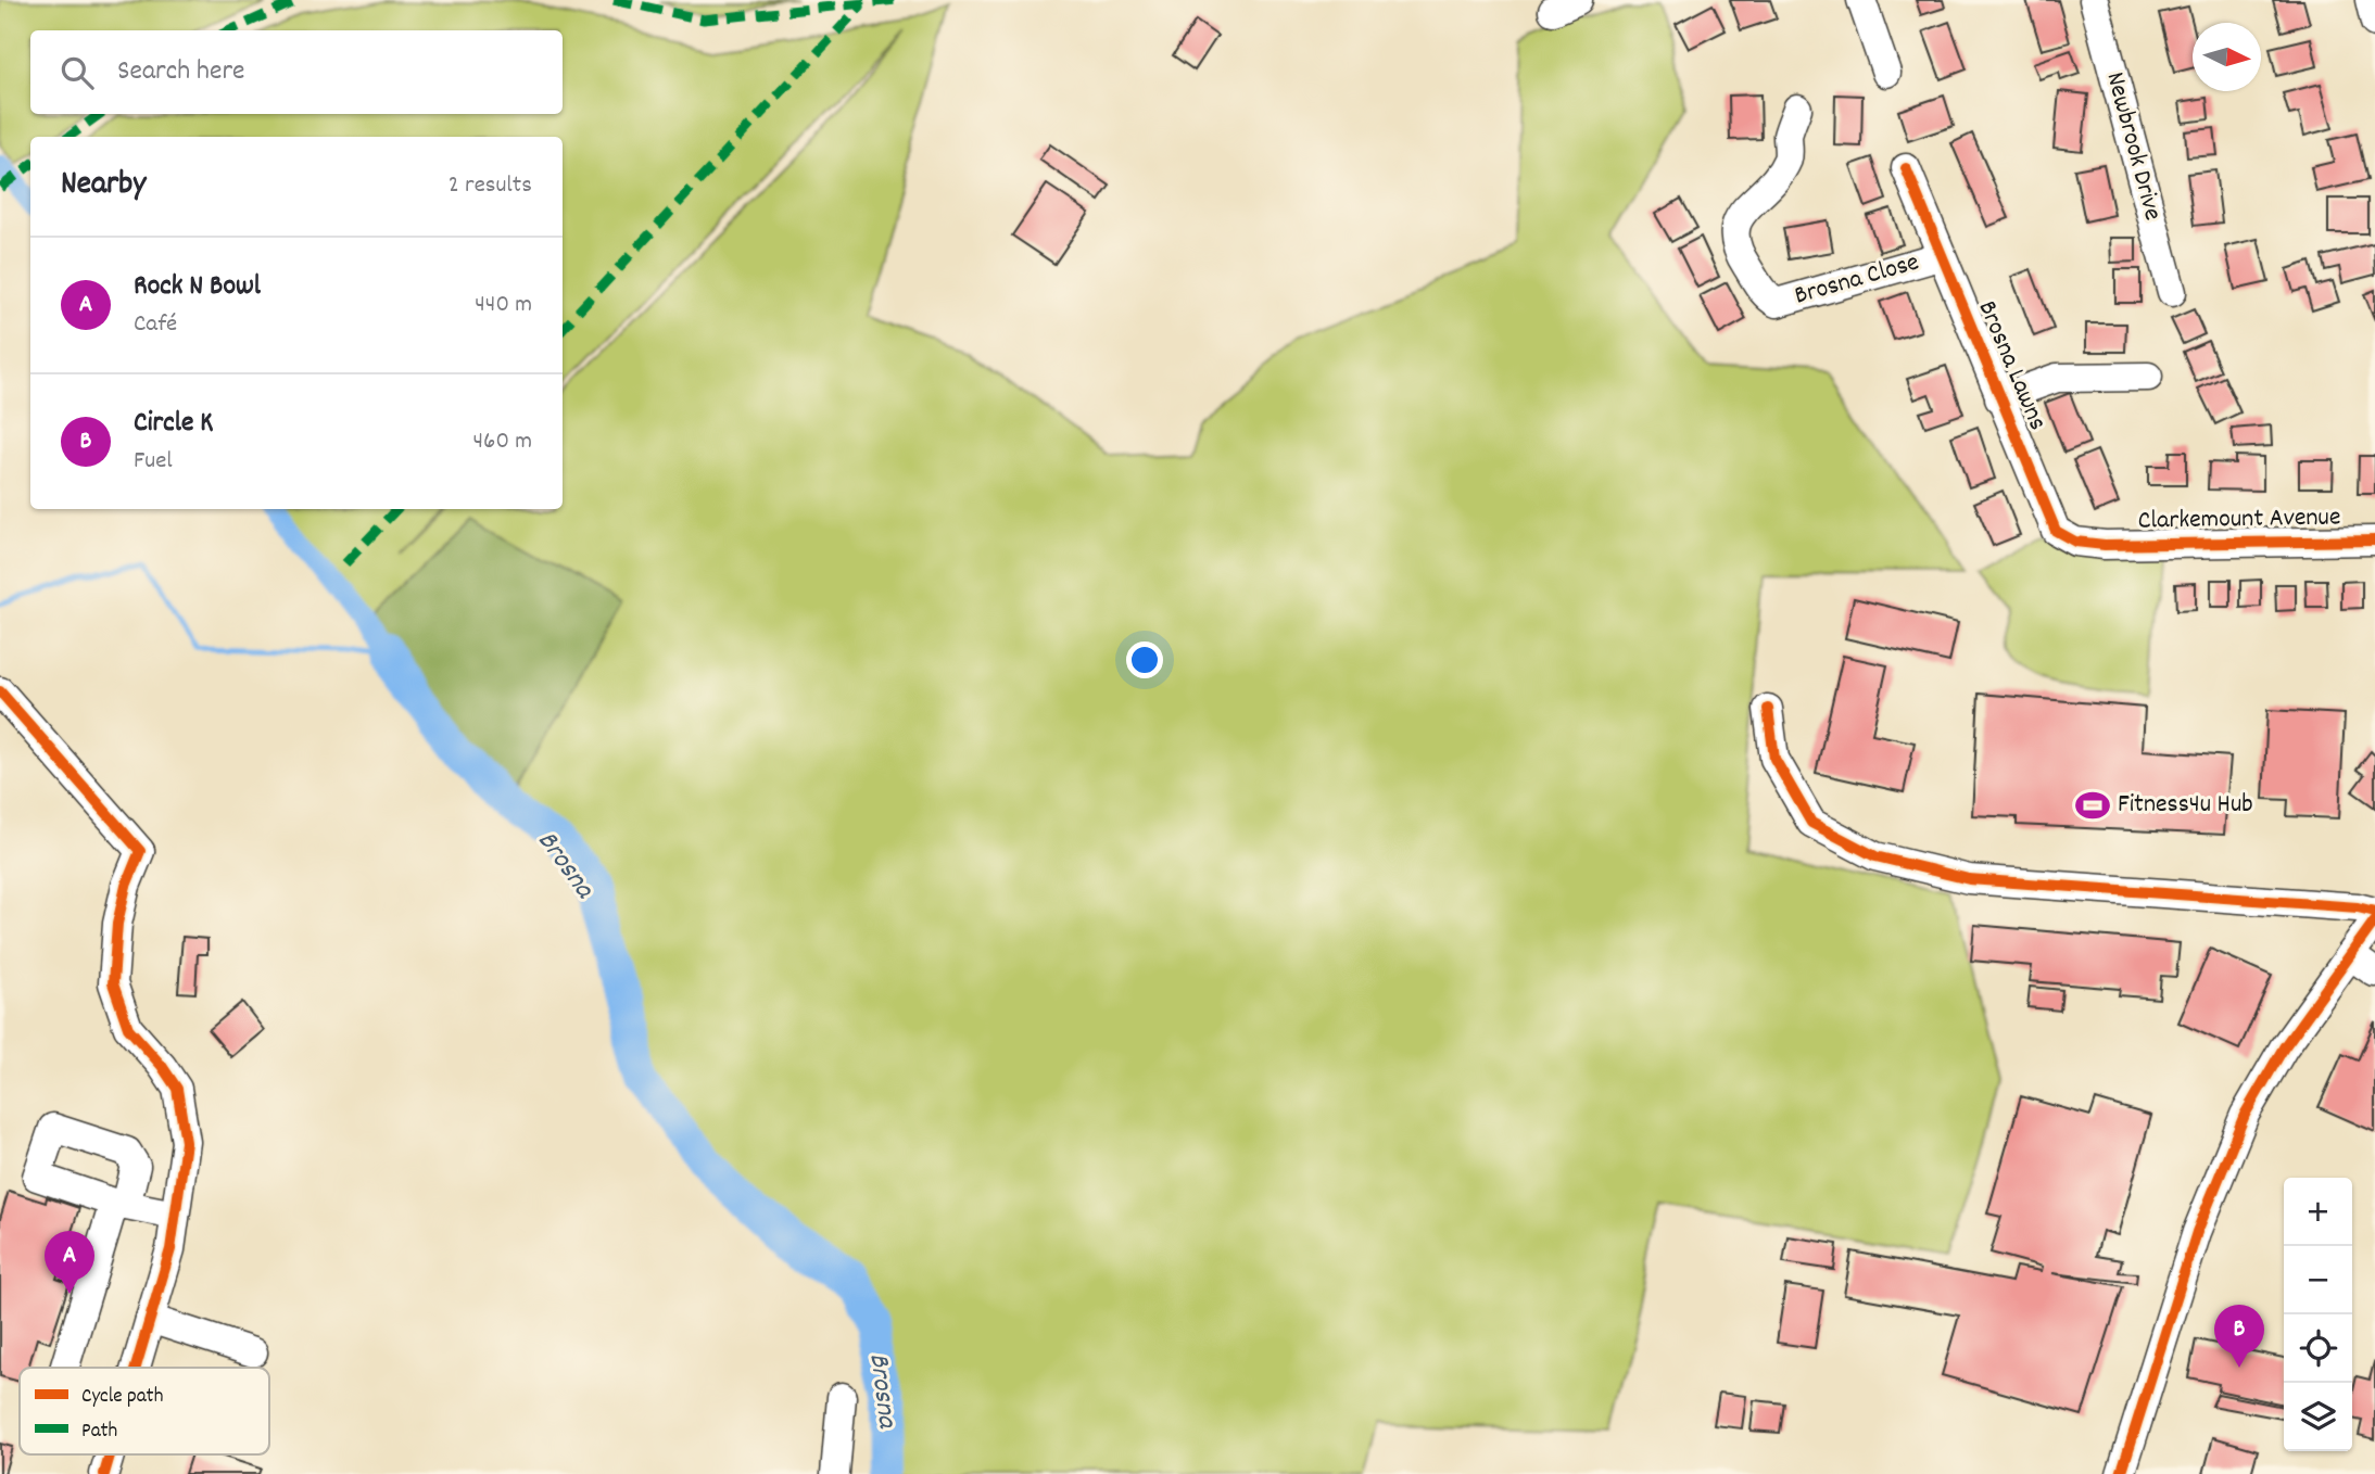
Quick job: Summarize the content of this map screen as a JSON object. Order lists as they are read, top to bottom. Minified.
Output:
{"streets":{"street":["Newbrook Drive","Brosna Close","Brosna Lawns","Clarkemount Avenue"]},"crossings":[["Brosna Close","Brosna Lawns"],["Brosna Lawns","Clarkemount Avenue"]],"water":["Brosna"],"places":{"sports":["Fitness4u Hub"]},"legend":["Cycle path","Path"],"north":"right","page":{"search":"Search here","heading":["Nearby","2 results"],"list":[{"mark":"A","name":"Rock N Bowl","note":"Café","value":"440 m"},{"mark":"B","name":"Circle K","note":"Fuel","value":"460 m"}],"map_buttons":["+","−"],"pins":["A","B"]}}
